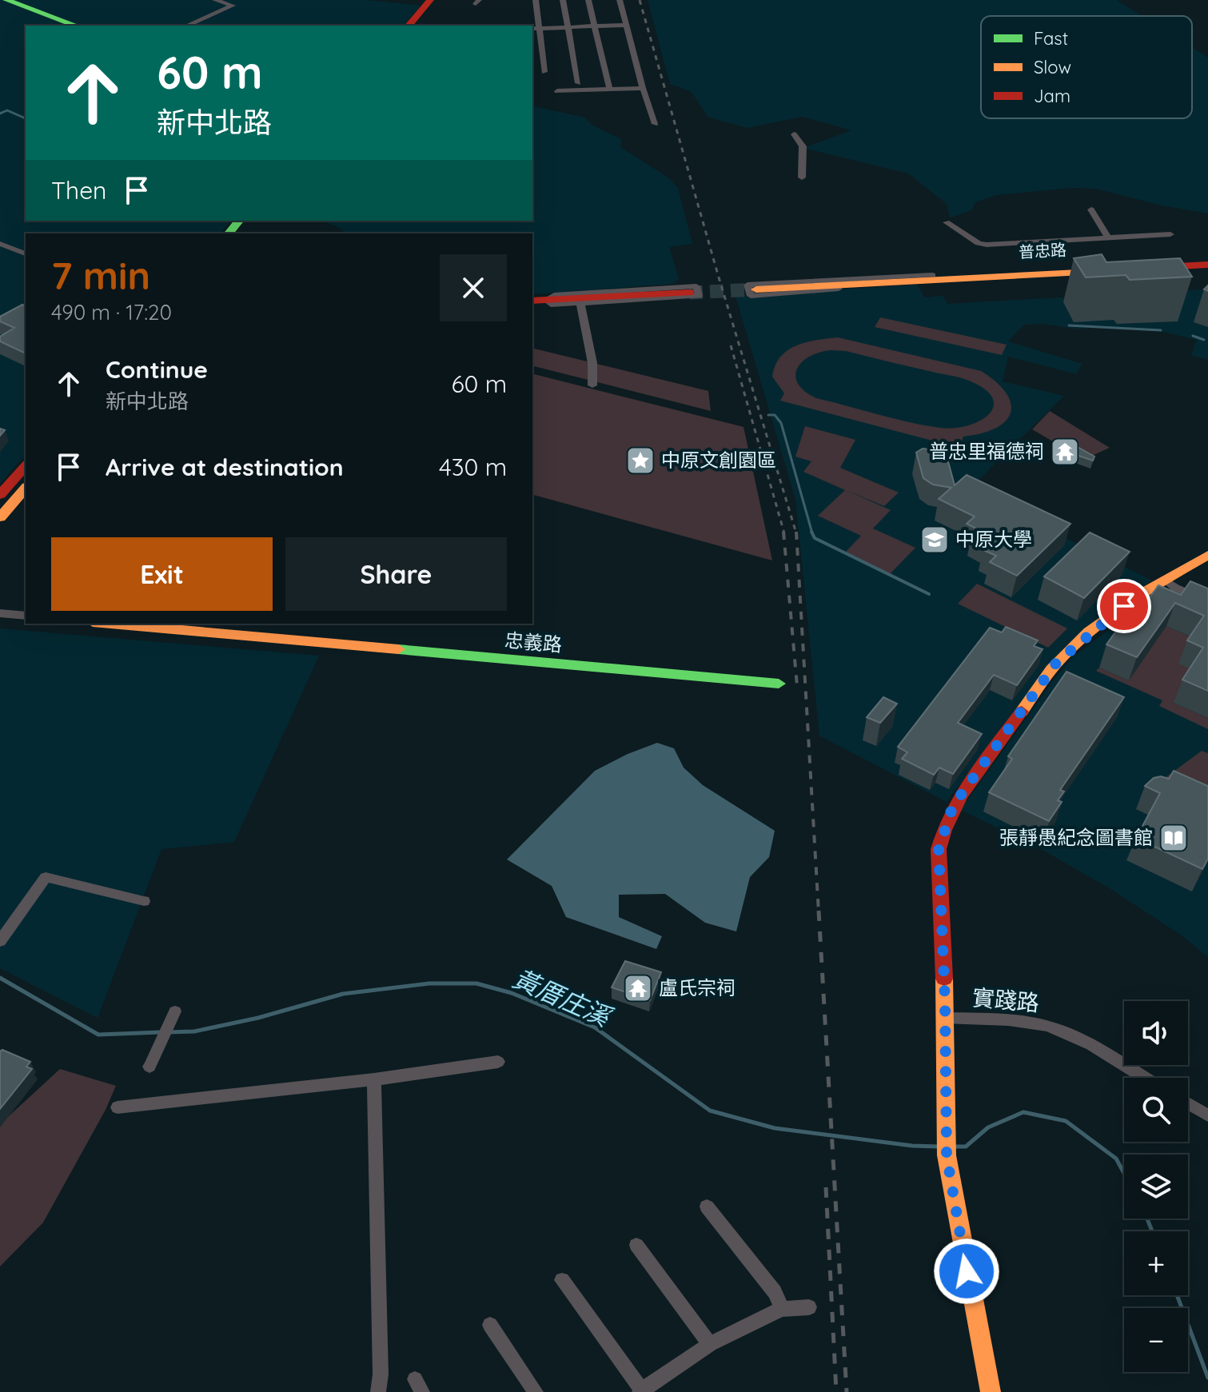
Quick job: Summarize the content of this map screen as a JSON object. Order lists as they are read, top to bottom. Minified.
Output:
{"streets":{"street":["普忠路","忠義路","實踐路"]},"water":["黃厝庄溪"],"places":{"temple":["普忠里福德祠","盧氏宗祠"],"place":["中原文創園區"],"school or university":["中原大學"],"library":["張靜愚紀念圖書館"]},"legend":["Fast","Slow","Jam"],"page":{"turn":["60 m","新中北路"],"then":"Then","heading":["7 min","490 m · 17:20"],"list":[{"name":"Continue","note":"新中北路","value":"60 m"},{"name":"Arrive at destination","value":"430 m"}],"buttons":["Exit","Share"],"map_buttons":["+","−"]}}
